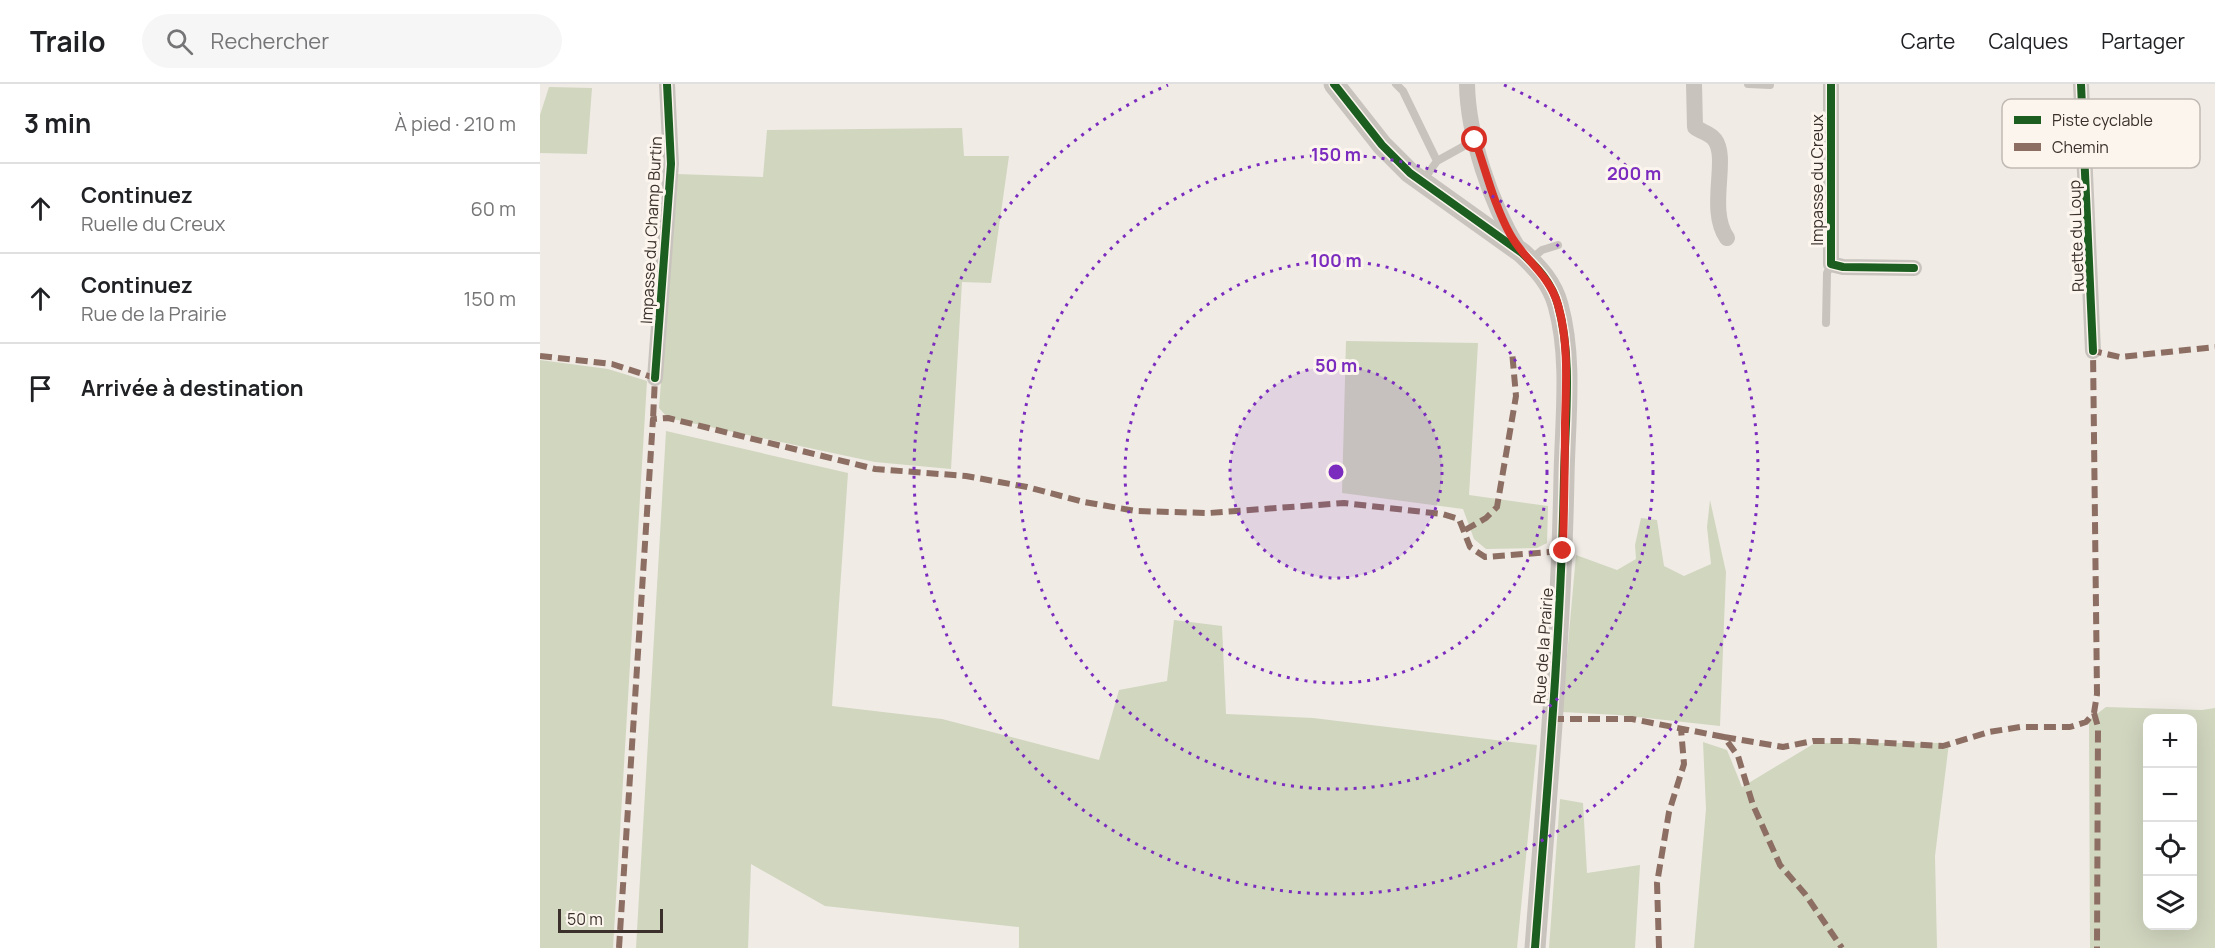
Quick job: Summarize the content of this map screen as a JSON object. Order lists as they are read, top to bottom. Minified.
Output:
{"streets":{"street":["Impasse du Creux","Impasse du Champ Burtin","Ruette du Loup","Rue de la Prairie"]},"legend":["Piste cyclable","Chemin"],"scale_bar":"50 m","page":{"header":"Trailo","search":"Rechercher","nav":["Carte","Calques","Partager"],"heading":["3 min","À pied · 210 m"],"list":[["Continuez","Ruelle du Creux","60 m"],["Continuez","Rue de la Prairie","150 m"],"Arrivée à destination"],"map_buttons":["+","−"],"scale":"50 m"},"rings":["150 m","200 m","100 m","50 m"]}
